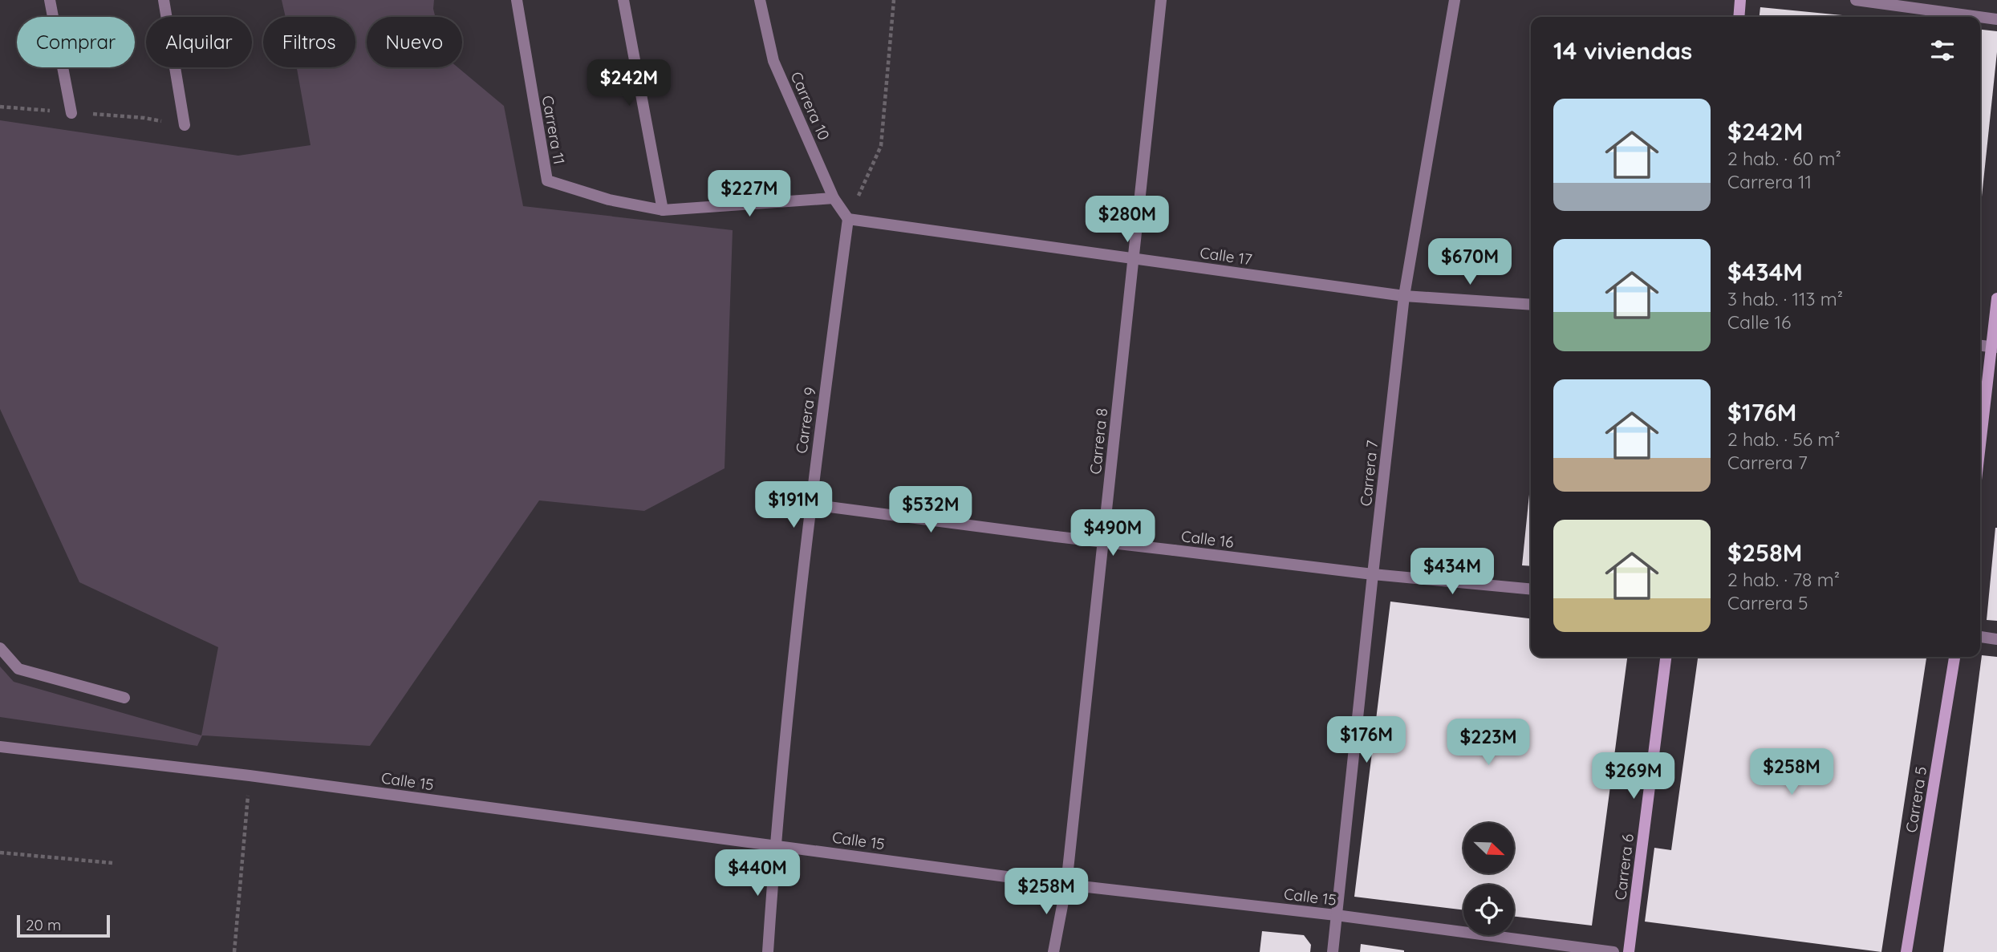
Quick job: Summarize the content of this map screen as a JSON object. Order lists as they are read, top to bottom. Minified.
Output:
{"streets":{"main road":["Carrera 5","Carrera 6"],"street":["Carrera 10","Carrera 11","Calle 17","Carrera 9","Carrera 8","Carrera 7","Calle 16","Calle 15"]},"crossings":[["Carrera 10","Carrera 11"],["Carrera 10","Calle 17"],["Carrera 10","Carrera 9"],["Calle 17","Carrera 9"],["Calle 17","Carrera 8"],["Calle 17","Carrera 7"],["Carrera 9","Calle 16"],["Carrera 9","Calle 15"],["Carrera 8","Calle 15"],["Carrera 7","Calle 16"],["Carrera 7","Calle 15"]],"scale_bar":"20 m","north":"bottom right","page":{"chip":["Comprar","Alquilar","Filtros","Nuevo"],"heading":"14 viviendas","price":["$242M","$227M","$280M","$670M","$191M","$532M","$490M","$434M","$176M","$223M","$258M","$269M","$440M","$258M"],"list":[{"name":"$242M","note":"2 hab. · 60 m² · Carrera 11"},{"name":"$434M","note":"3 hab. · 113 m² · Calle 16"},{"name":"$176M","note":"2 hab. · 56 m² · Carrera 7"},{"name":"$258M","note":"2 hab. · 78 m² · Carrera 5"}],"scale":"20 m"}}
